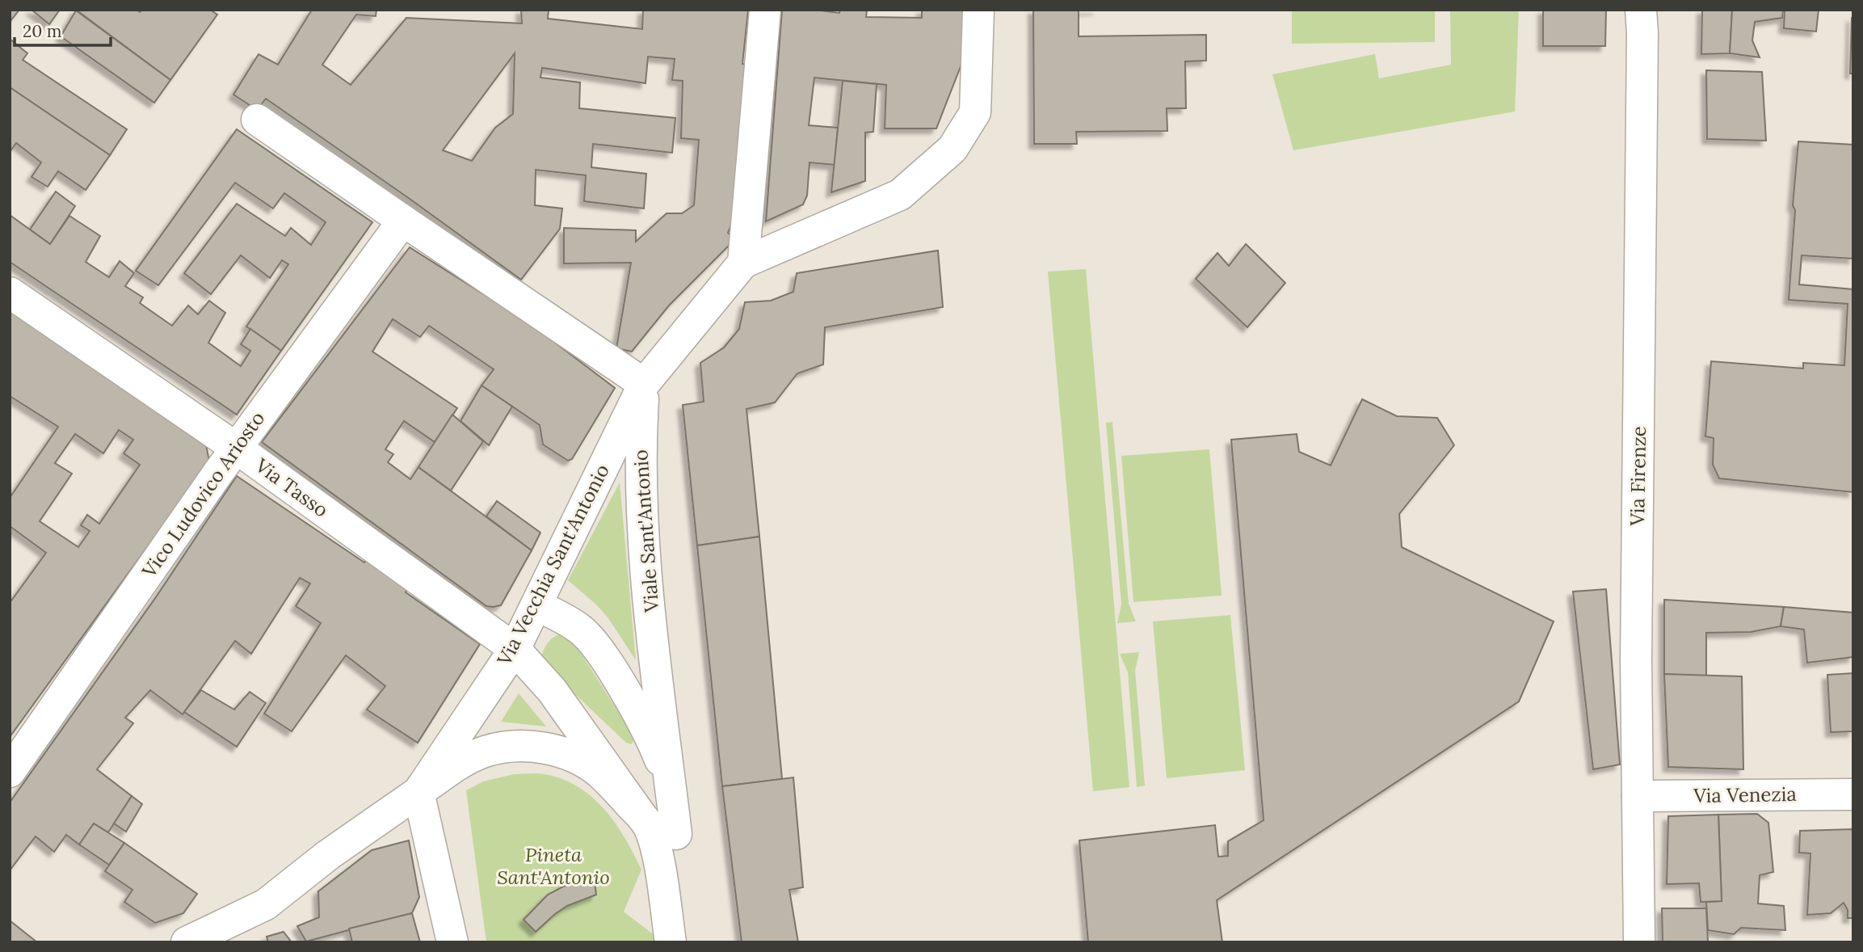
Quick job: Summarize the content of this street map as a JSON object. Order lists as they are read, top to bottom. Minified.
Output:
{"streets":{"street":["Via Firenze","Via Tasso","Vico Ludovico Ariosto","Viale Sant'Antonio","Via Vecchia Sant'Antonio","Via Venezia"]},"crossings":[["Via Firenze","Via Venezia"],["Via Tasso","Vico Ludovico Ariosto"],["Via Tasso","Via Vecchia Sant'Antonio"],["Viale Sant'Antonio","Via Vecchia Sant'Antonio"]],"parks":["Pineta Sant'Antonio"],"scale_bar":"20 m"}
